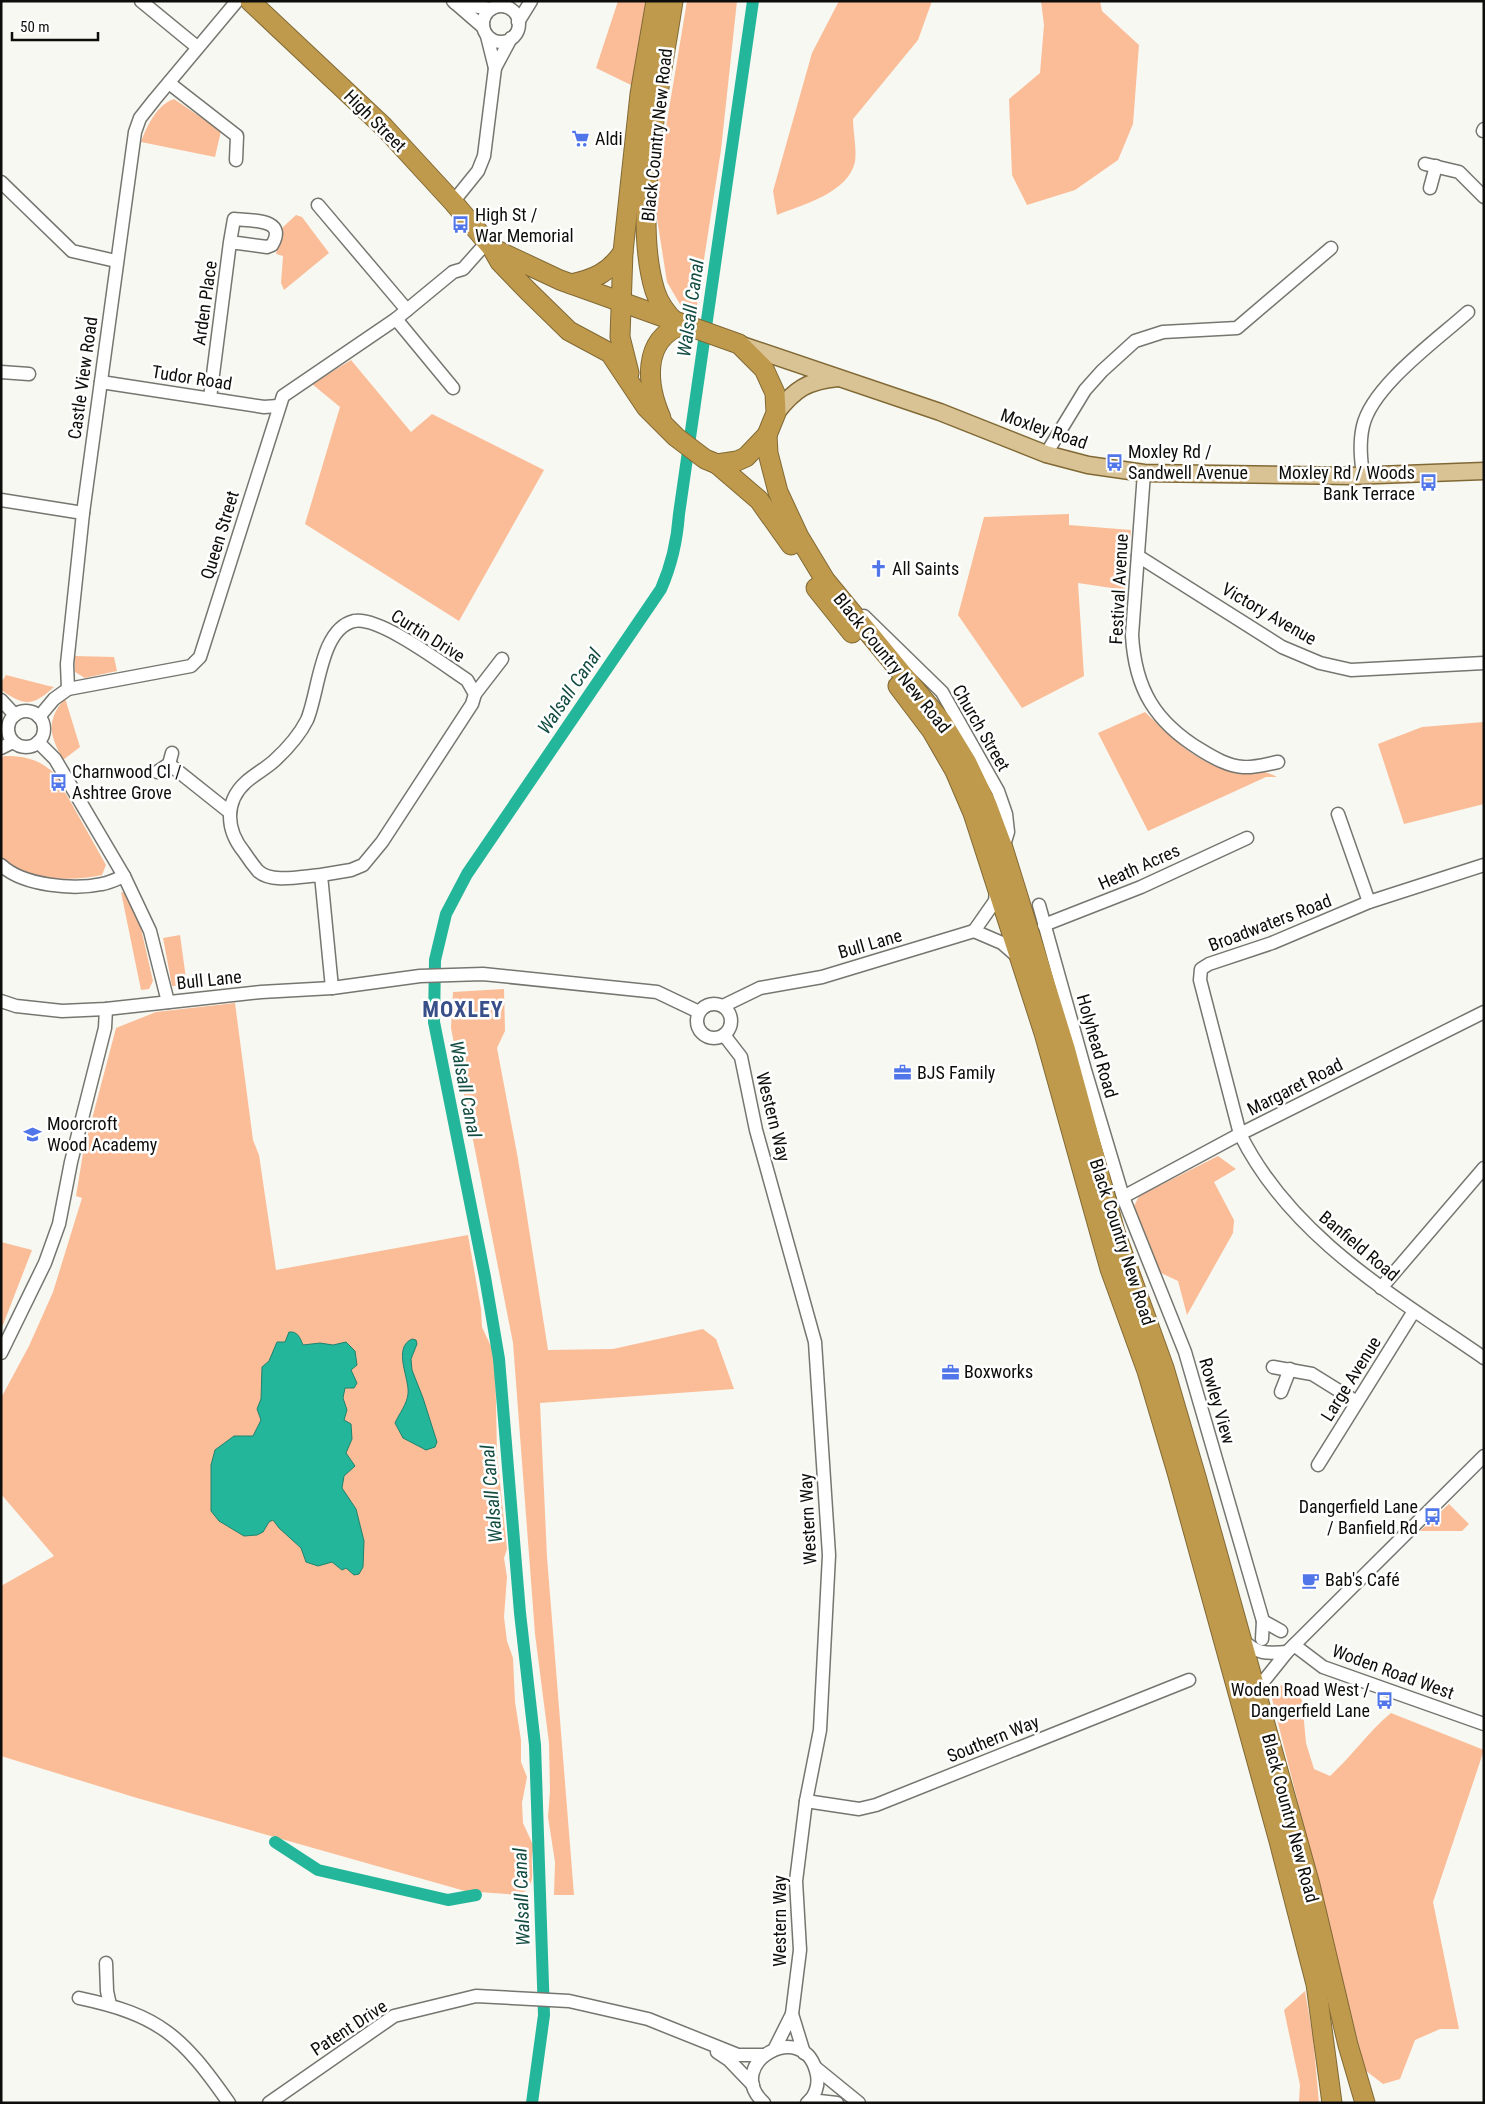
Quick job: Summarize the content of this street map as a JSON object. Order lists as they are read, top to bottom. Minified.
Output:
{"streets":{"highway":["High Street","Black Country New Road"],"main road":["Moxley Road"],"street":["Arden Place","Castle View Road","Tudor Road","Queen Street","Festival Avenue","Victory Avenue","Curtin Drive","Heath Acres","Broadwaters Road","Bull Lane","Holyhead Road","Margaret Road","Western Way","Banfield Road","Large Avenue","Rowley View","Woden Road West","Southern Way","Patent Drive"]},"crossings":[["High Street","Black Country New Road"],["High Street","Moxley Road"],["High Street","Queen Street"],["Black Country New Road","Moxley Road"],["Arden Place","Tudor Road"],["Castle View Road","Tudor Road"],["Castle View Road","Queen Street"],["Tudor Road","Queen Street"],["Moxley Road","Festival Avenue"],["Festival Avenue","Victory Avenue"],["Heath Acres","Holyhead Road"],["Broadwaters Road","Margaret Road"],["Broadwaters Road","Banfield Road"],["Bull Lane","Western Way"],["Holyhead Road","Margaret Road"],["Holyhead Road","Rowley View"],["Margaret Road","Banfield Road"],["Margaret Road","Rowley View"],["Western Way","Southern Way"],["Banfield Road","Large Avenue"]],"districts":["MOXLEY"],"water":["Walsall Canal"],"places":{"supermarket":["Aldi"],"bus stop":["High St / War Memorial","Moxley Rd / Sandwell Avenue","Moxley Rd / Woods Bank Terrace","Charnwood Cl / Ashtree Grove","Dangerfield Lane / Banfield Rd","Woden Road West / Dangerfield Lane"],"church":["All Saints"],"office":["BJS Family","Boxworks"],"school or university":["Moorcroft Wood Academy"],"cafe":["Bab's Café"]},"scale_bar":"50 m"}
